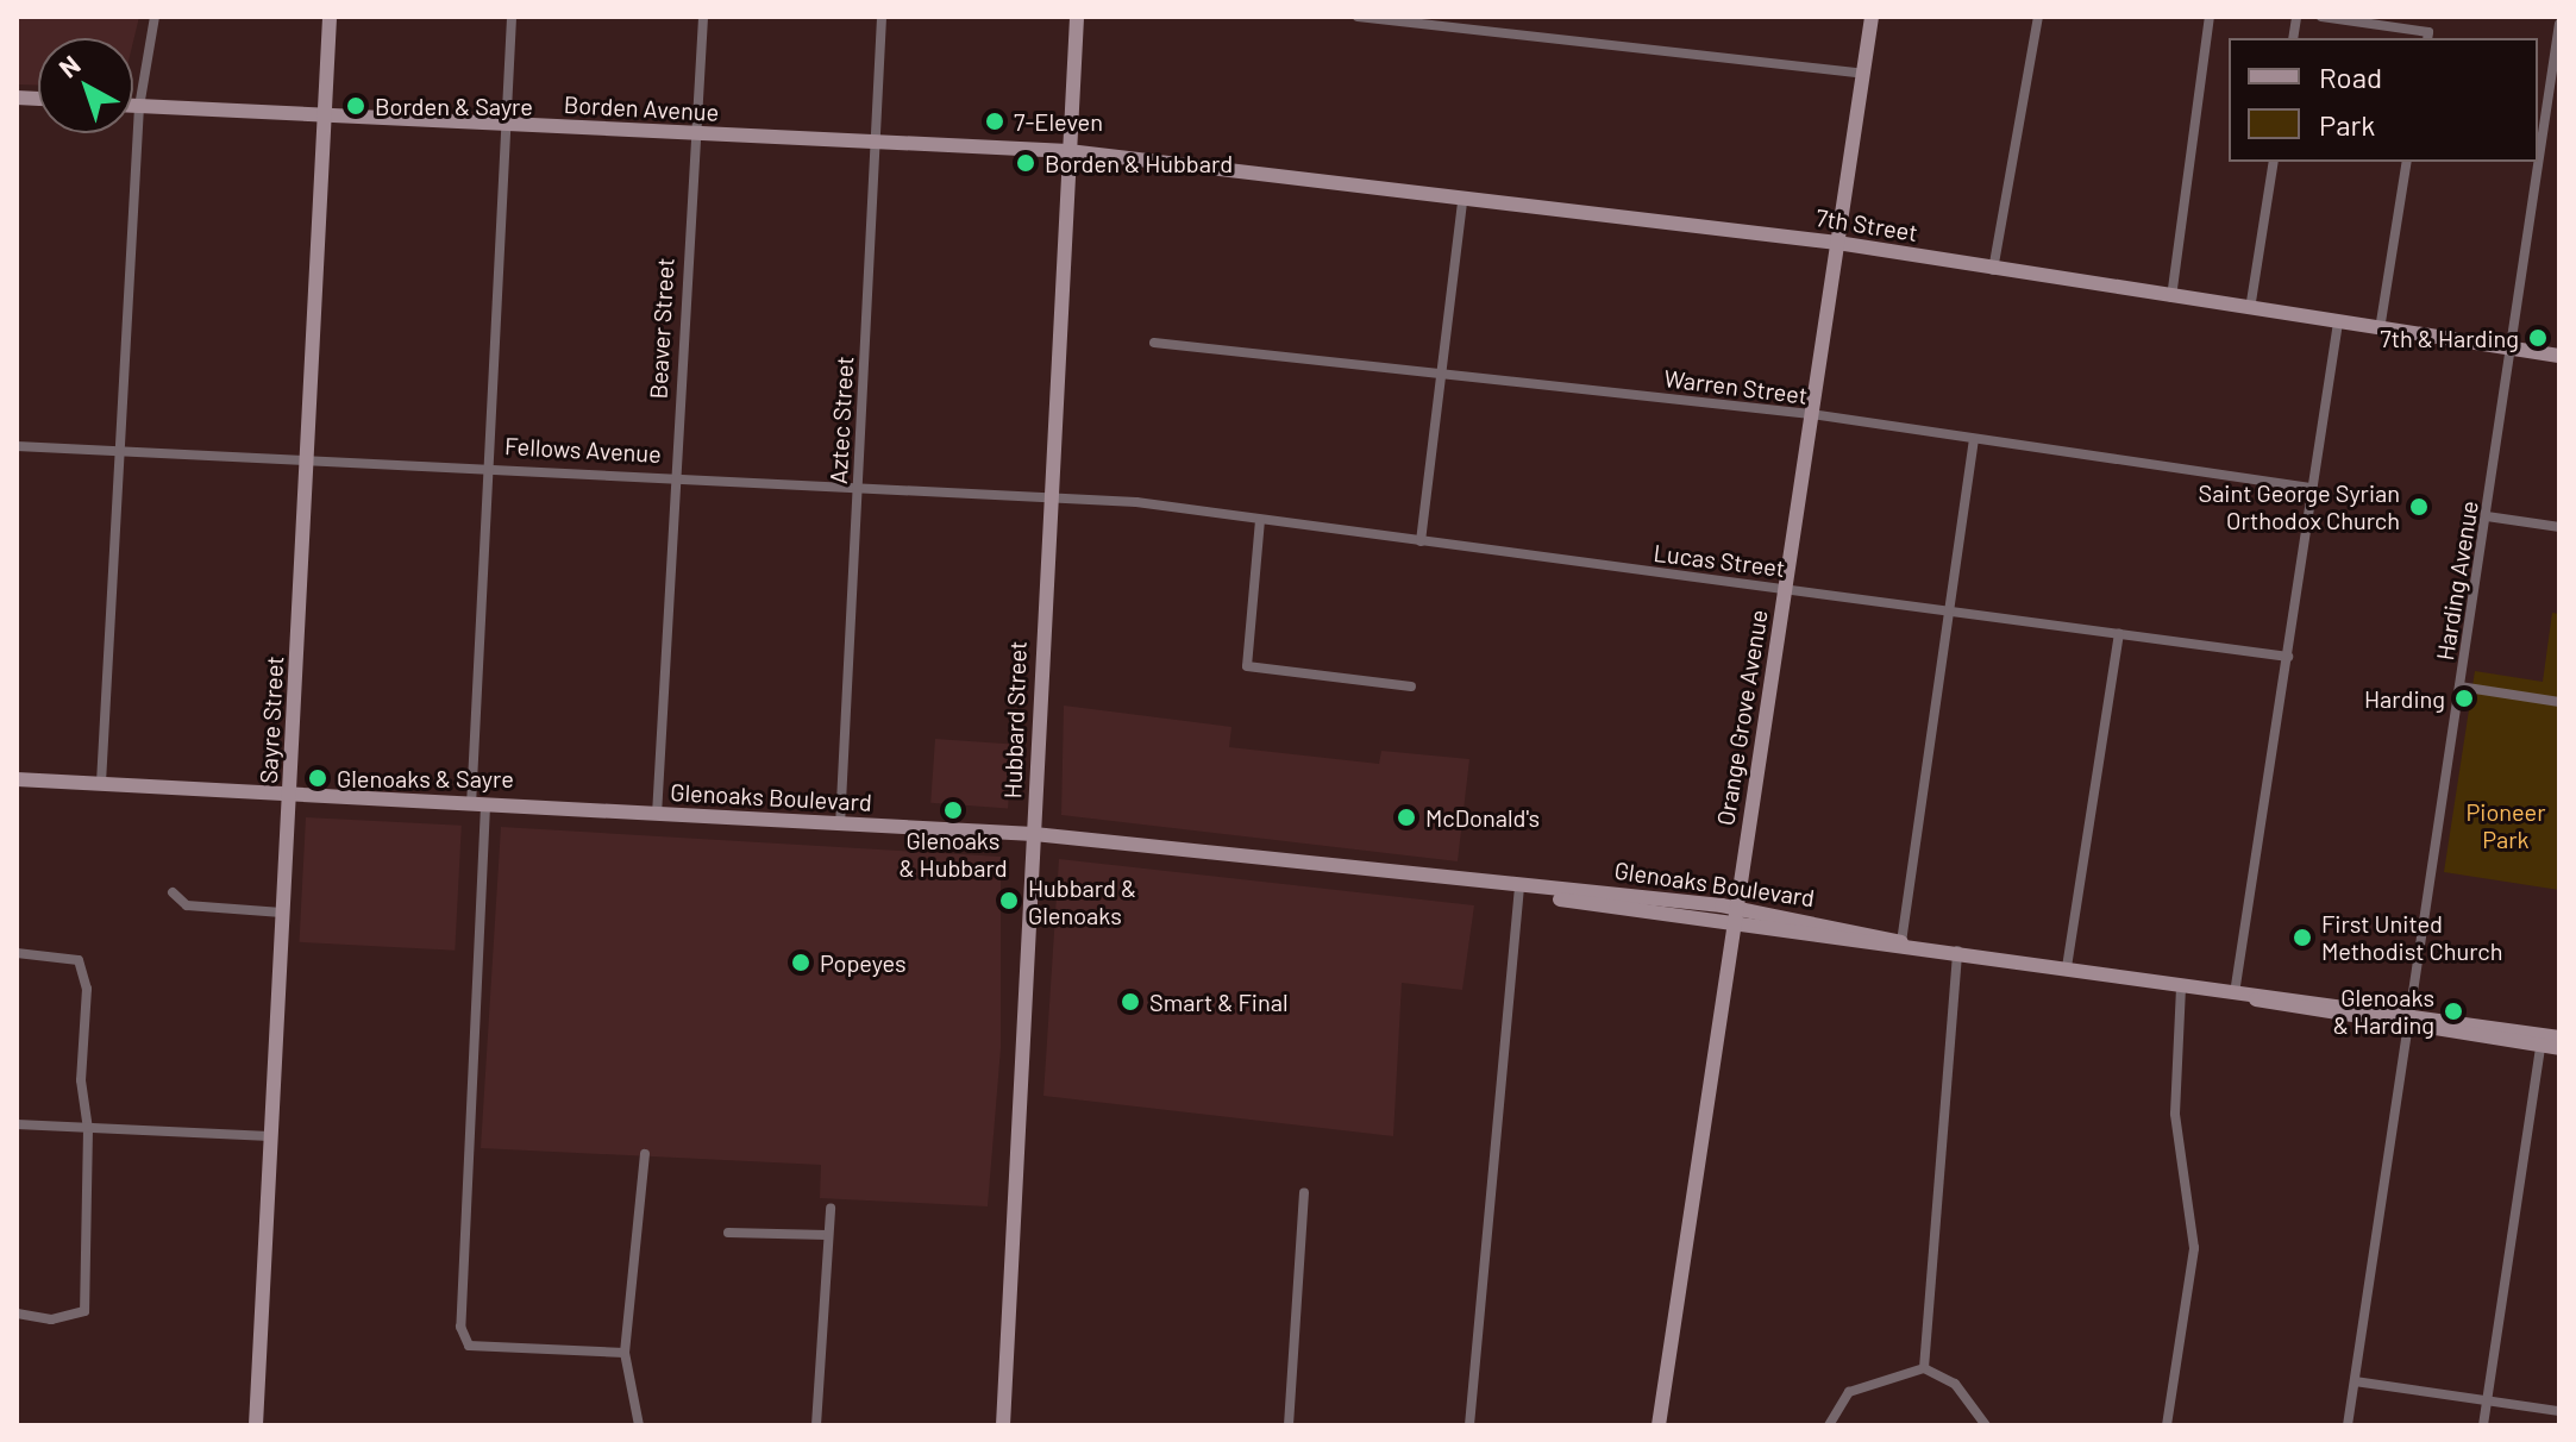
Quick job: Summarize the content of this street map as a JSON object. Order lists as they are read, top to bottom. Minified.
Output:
{"streets":{"street":["Borden Avenue","7th Street","Beaver Street","Warren Street","Aztec Street","Fellows Avenue","Lucas Street","Harding Avenue","Orange Grove Avenue","Sayre Street","Hubbard Street","Glenoaks Boulevard"]},"crossings":[["Borden Avenue","7th Street"],["Borden Avenue","Beaver Street"],["Borden Avenue","Aztec Street"],["Borden Avenue","Sayre Street"],["Borden Avenue","Hubbard Street"],["7th Street","Harding Avenue"],["7th Street","Orange Grove Avenue"],["Beaver Street","Fellows Avenue"],["Beaver Street","Glenoaks Boulevard"],["Warren Street","Orange Grove Avenue"],["Aztec Street","Fellows Avenue"],["Aztec Street","Glenoaks Boulevard"],["Fellows Avenue","Lucas Street"],["Fellows Avenue","Sayre Street"],["Fellows Avenue","Hubbard Street"],["Lucas Street","Orange Grove Avenue"],["Harding Avenue","Glenoaks Boulevard"],["Orange Grove Avenue","Glenoaks Boulevard"],["Sayre Street","Glenoaks Boulevard"],["Hubbard Street","Glenoaks Boulevard"]],"parks":["Pioneer Park"],"places":["Borden & Sayre","7-Eleven","Borden & Hubbard","7th & Harding","Saint George Syrian Orthodox Church","Harding","Glenoaks & Sayre","Glenoaks & Hubbard","McDonald's","Hubbard & Glenoaks","First United Methodist Church","Popeyes","Smart & Final","Glenoaks & Harding"],"legend":["Road","Park"],"north":"top left"}
